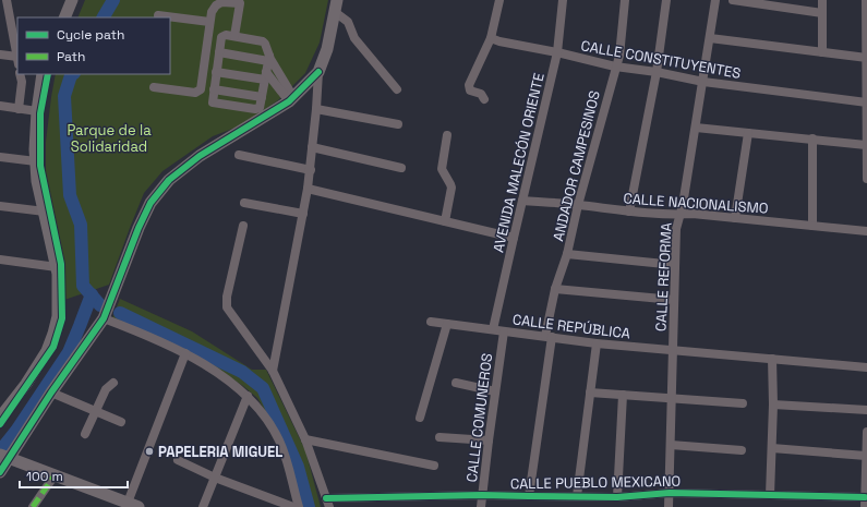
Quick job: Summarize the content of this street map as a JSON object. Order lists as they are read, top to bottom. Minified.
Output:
{"streets":{"street":["CALLE CONSTITUYENTES","AVENIDA MALECÓN ORIENTE","ANDADOR CAMPESINOS","CALLE NACIONALISMO","CALLE REFORMA","CALLE REPÚBLICA","CALLE COMUNEROS","CALLE PUEBLO MEXICANO"]},"crossings":[["CALLE CONSTITUYENTES","AVENIDA MALECÓN ORIENTE"],["CALLE CONSTITUYENTES","ANDADOR CAMPESINOS"],["CALLE CONSTITUYENTES","CALLE REFORMA"],["AVENIDA MALECÓN ORIENTE","CALLE NACIONALISMO"],["AVENIDA MALECÓN ORIENTE","CALLE REPÚBLICA"],["ANDADOR CAMPESINOS","CALLE NACIONALISMO"],["ANDADOR CAMPESINOS","CALLE REPÚBLICA"],["ANDADOR CAMPESINOS","CALLE PUEBLO MEXICANO"],["CALLE NACIONALISMO","CALLE REFORMA"],["CALLE REFORMA","CALLE REPÚBLICA"],["CALLE REFORMA","CALLE PUEBLO MEXICANO"],["CALLE REPÚBLICA","CALLE COMUNEROS"],["CALLE COMUNEROS","CALLE PUEBLO MEXICANO"]],"parks":["Parque de la Solidaridad"],"places":["PAPELERIA MIGUEL"],"legend":["Cycle path","Path"],"scale_bar":"100 m"}
